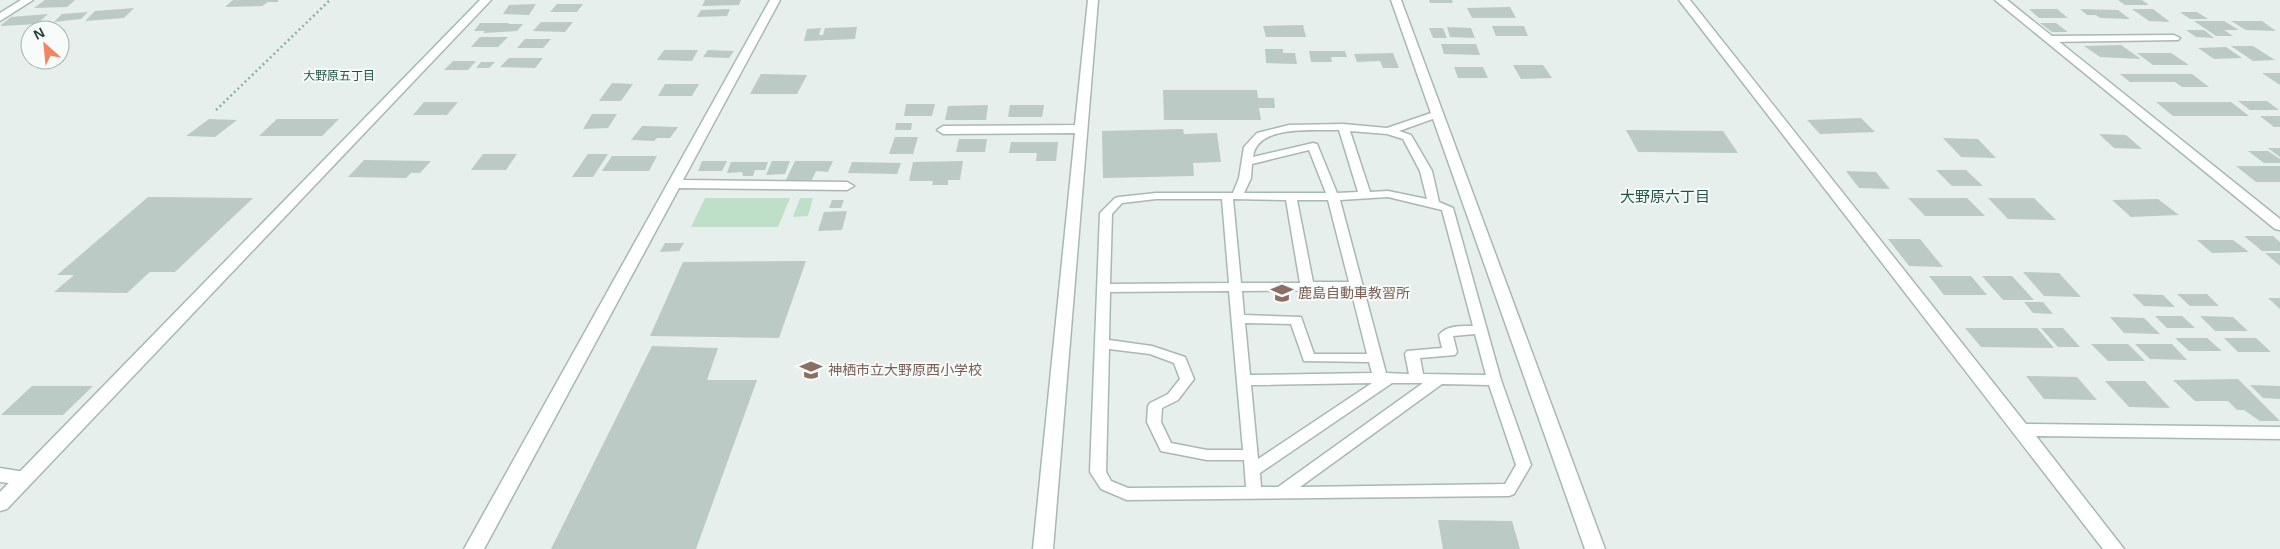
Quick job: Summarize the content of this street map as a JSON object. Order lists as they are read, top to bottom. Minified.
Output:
{"districts":["大野原五丁目","大野原六丁目"],"places":{"school or university":["鹿島自動車教習所","神栖市立大野原西小学校"]},"north":"top left"}
